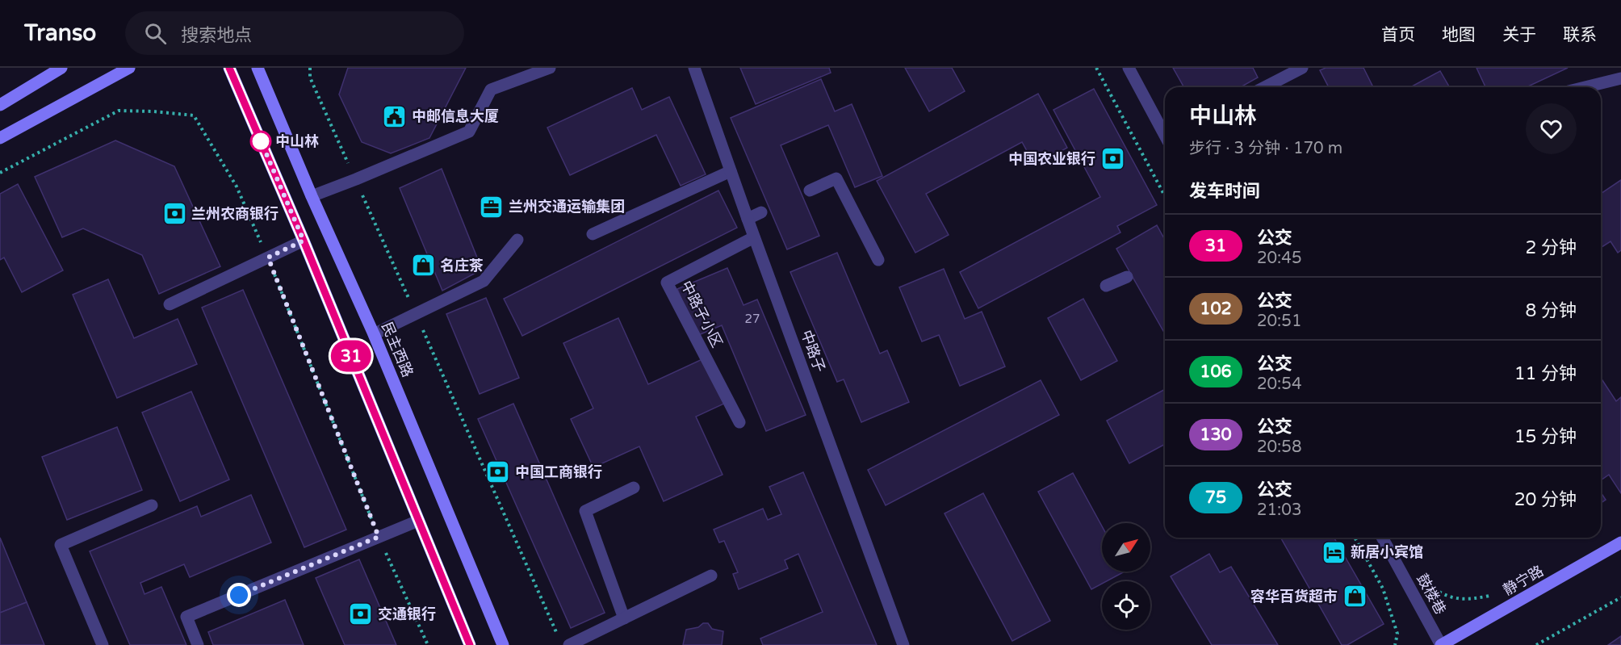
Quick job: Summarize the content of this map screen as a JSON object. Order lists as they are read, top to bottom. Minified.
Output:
{"streets":{"main road":["民主西路","静宁路"],"street":["中路子小区","中路子","鼓楼巷"]},"crossings":[["中路子小区","中路子"],["静宁路","鼓楼巷"]],"places":{"public building":["中邮信息大厦"],"other":["中山林"],"bank":["中国农业银行","兰州农商银行","中国工商银行","交通银行"],"office":["兰州交通运输集团"],"shop":["名庄茶","容华百货超市"],"hotel":["新居小宾馆"]},"lines":["bus line 31"],"house_numbers":["27"],"north":"top right","page":{"header":"Transo","search":"搜索地点","nav":["首页","地图","关于","联系"],"on_map":"31","heading":[["中山林","步行 · 3 分钟 · 170 m"],"发车时间"],"list":[{"mark":"31","name":"公交","note":"20:45","value":"2 分钟"},{"mark":"102","name":"公交","note":"20:51","value":"8 分钟"},{"mark":"106","name":"公交","note":"20:54","value":"11 分钟"},{"mark":"130","name":"公交","note":"20:58","value":"15 分钟"},{"mark":"75","name":"公交","note":"21:03","value":"20 分钟"}]}}
